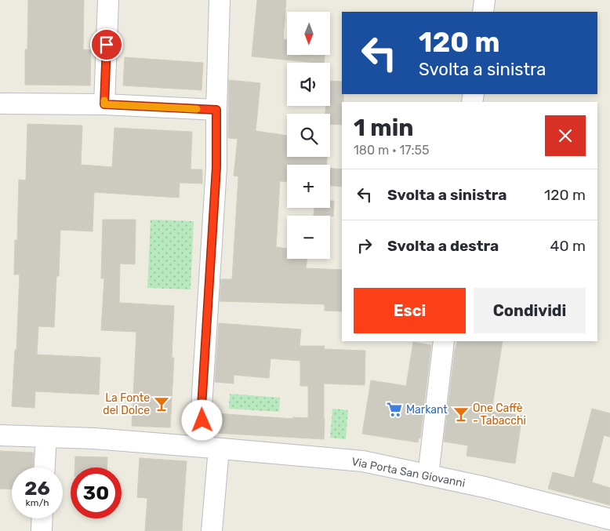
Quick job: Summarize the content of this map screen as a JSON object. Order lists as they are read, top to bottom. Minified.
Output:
{"streets":{"street":["Via Porta San Giovanni"]},"places":{"bar":["La Fonte del Dolce","One Caffè - Tabacchi"],"supermarket":["Markant"]},"north":"bottom","page":{"map_buttons":["+","−"],"turn":["120 m","Svolta a sinistra"],"heading":["1 min","180 m · 17:55"],"list":[{"name":"Svolta a sinistra","value":"120 m"},{"name":"Svolta a destra","value":"40 m"}],"buttons":["Esci","Condividi"],"speed":"26 km/h","limit":"30"}}
